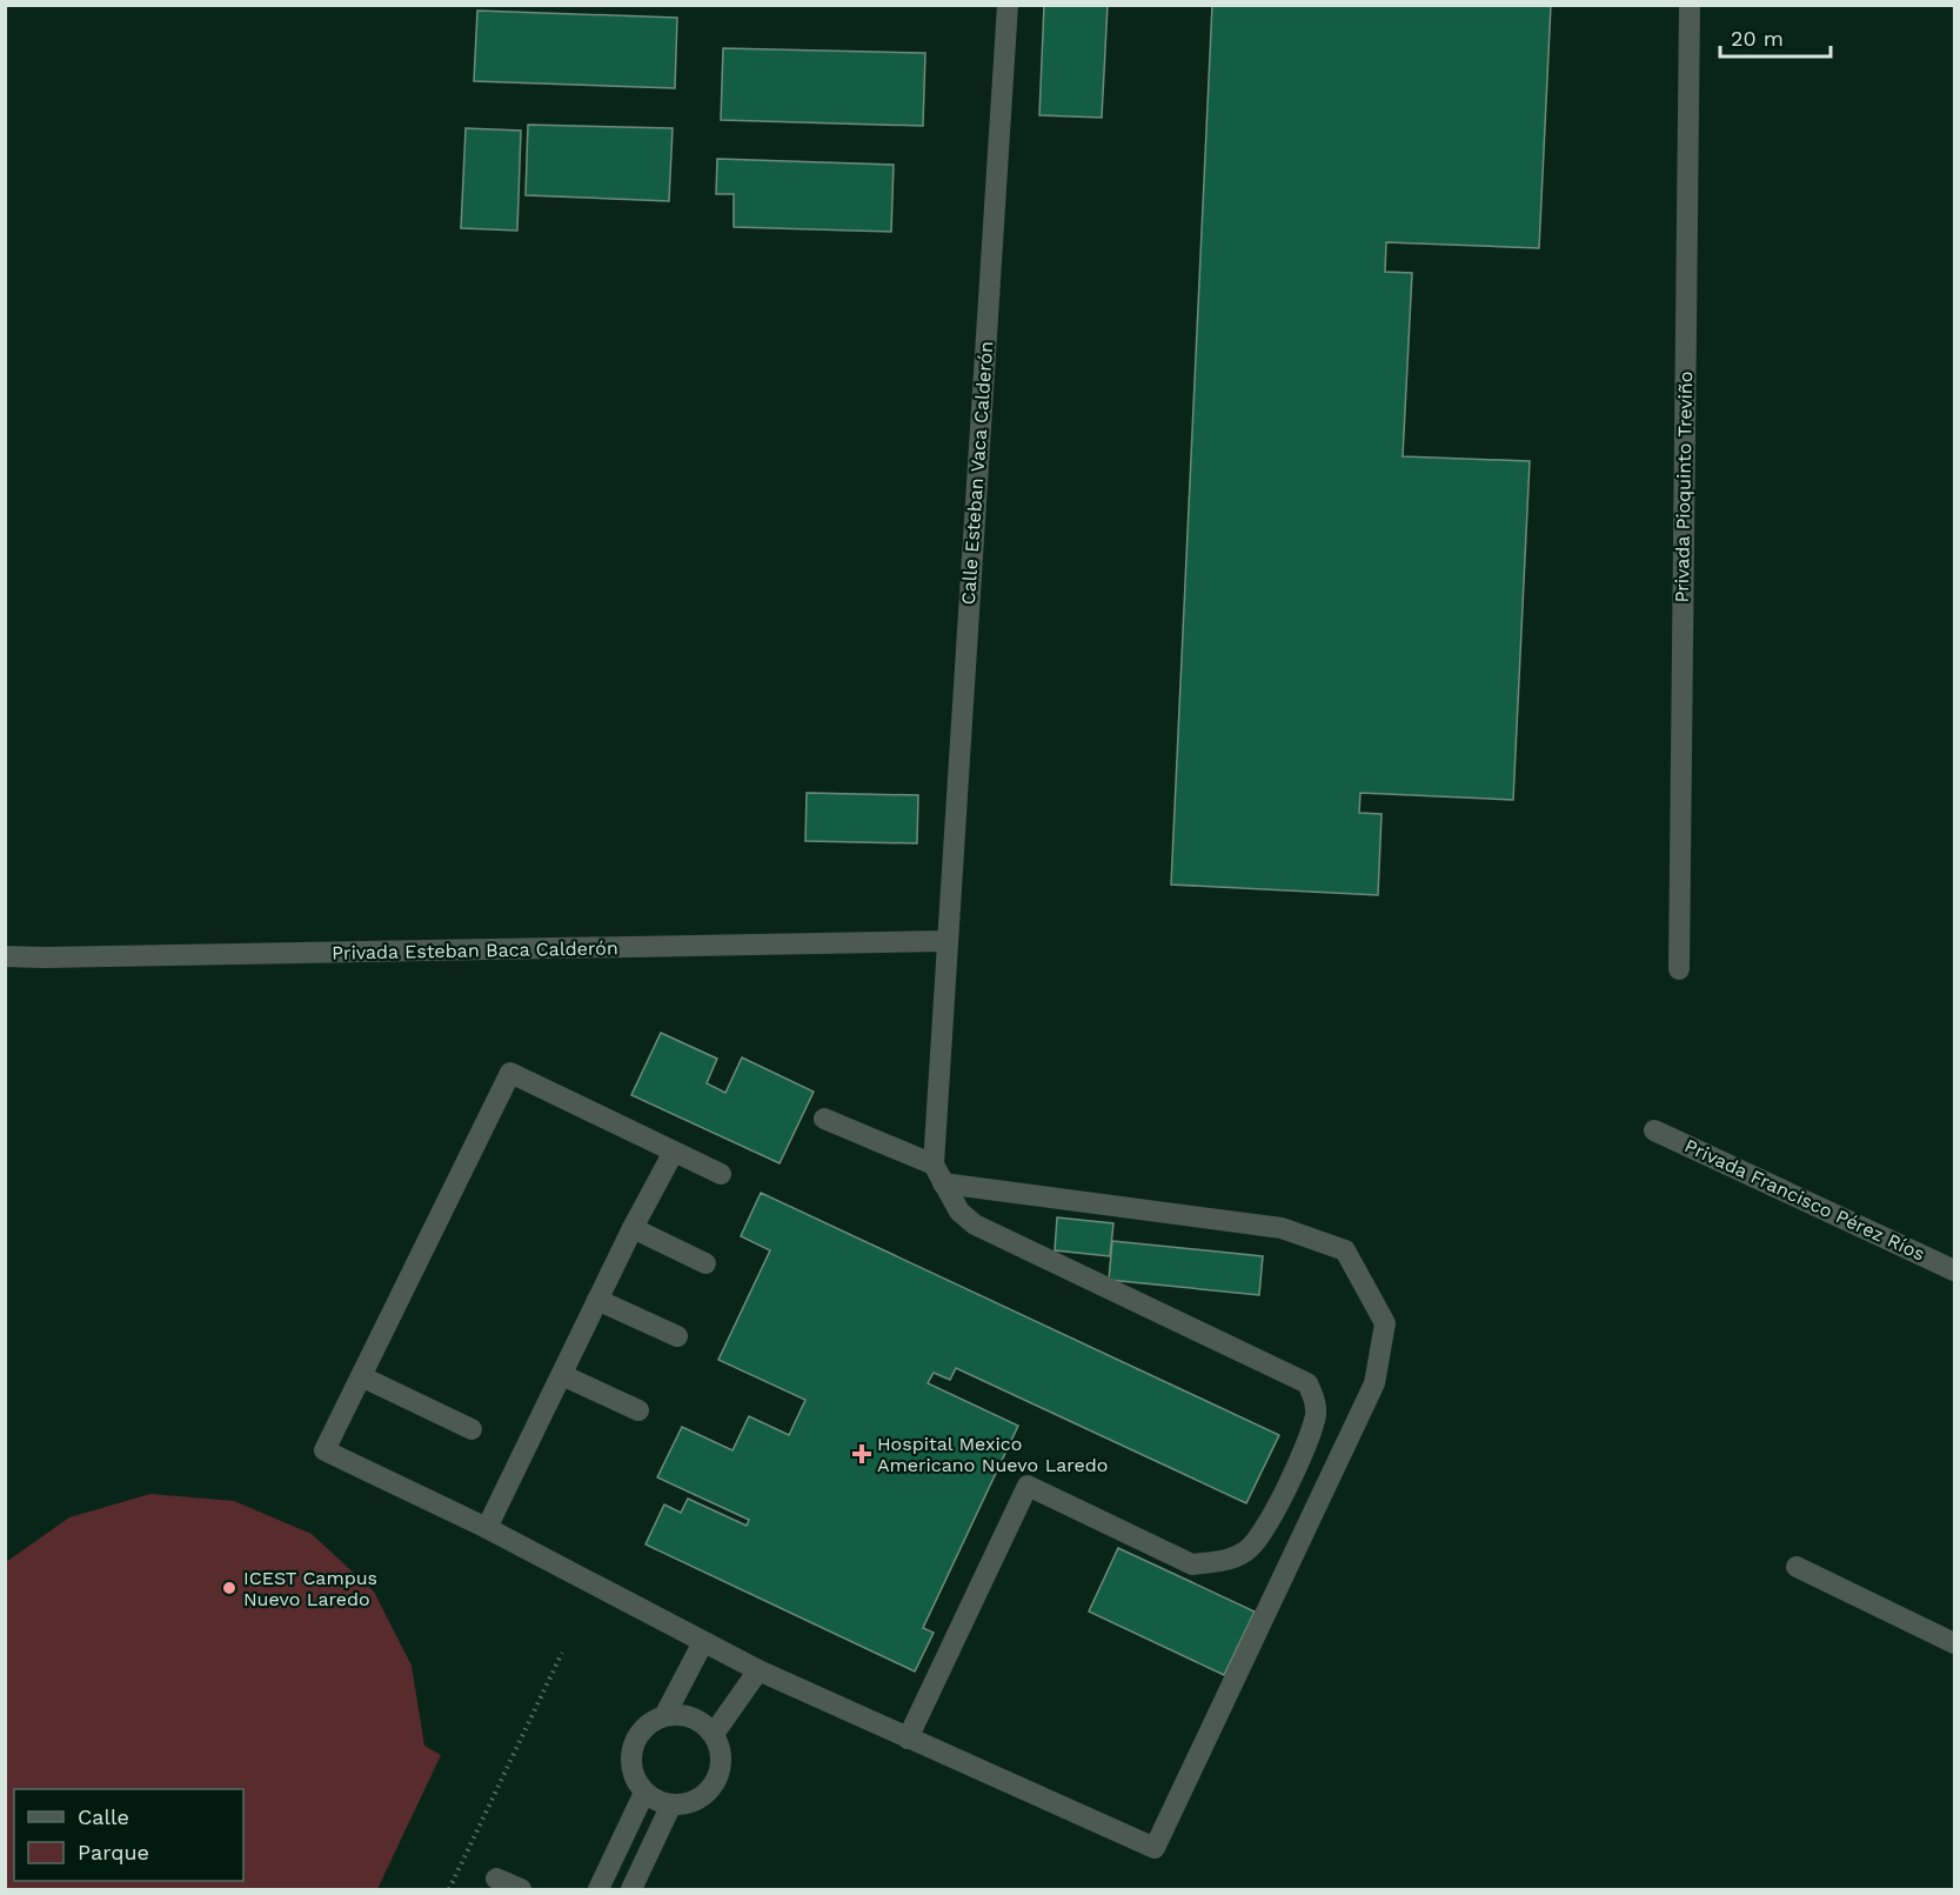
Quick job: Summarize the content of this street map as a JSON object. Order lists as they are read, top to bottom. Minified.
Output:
{"streets":{"street":["Calle Esteban Vaca Calderón","Privada Pioquinto Treviño","Privada Esteban Baca Calderón","Privada Francisco Pérez Ríos"]},"crossings":[["Calle Esteban Vaca Calderón","Privada Esteban Baca Calderón"]],"places":{"health":["Hospital Mexico Americano Nuevo Laredo"],"other":["ICEST Campus Nuevo Laredo"]},"legend":["Calle","Parque"],"scale_bar":"20 m"}
